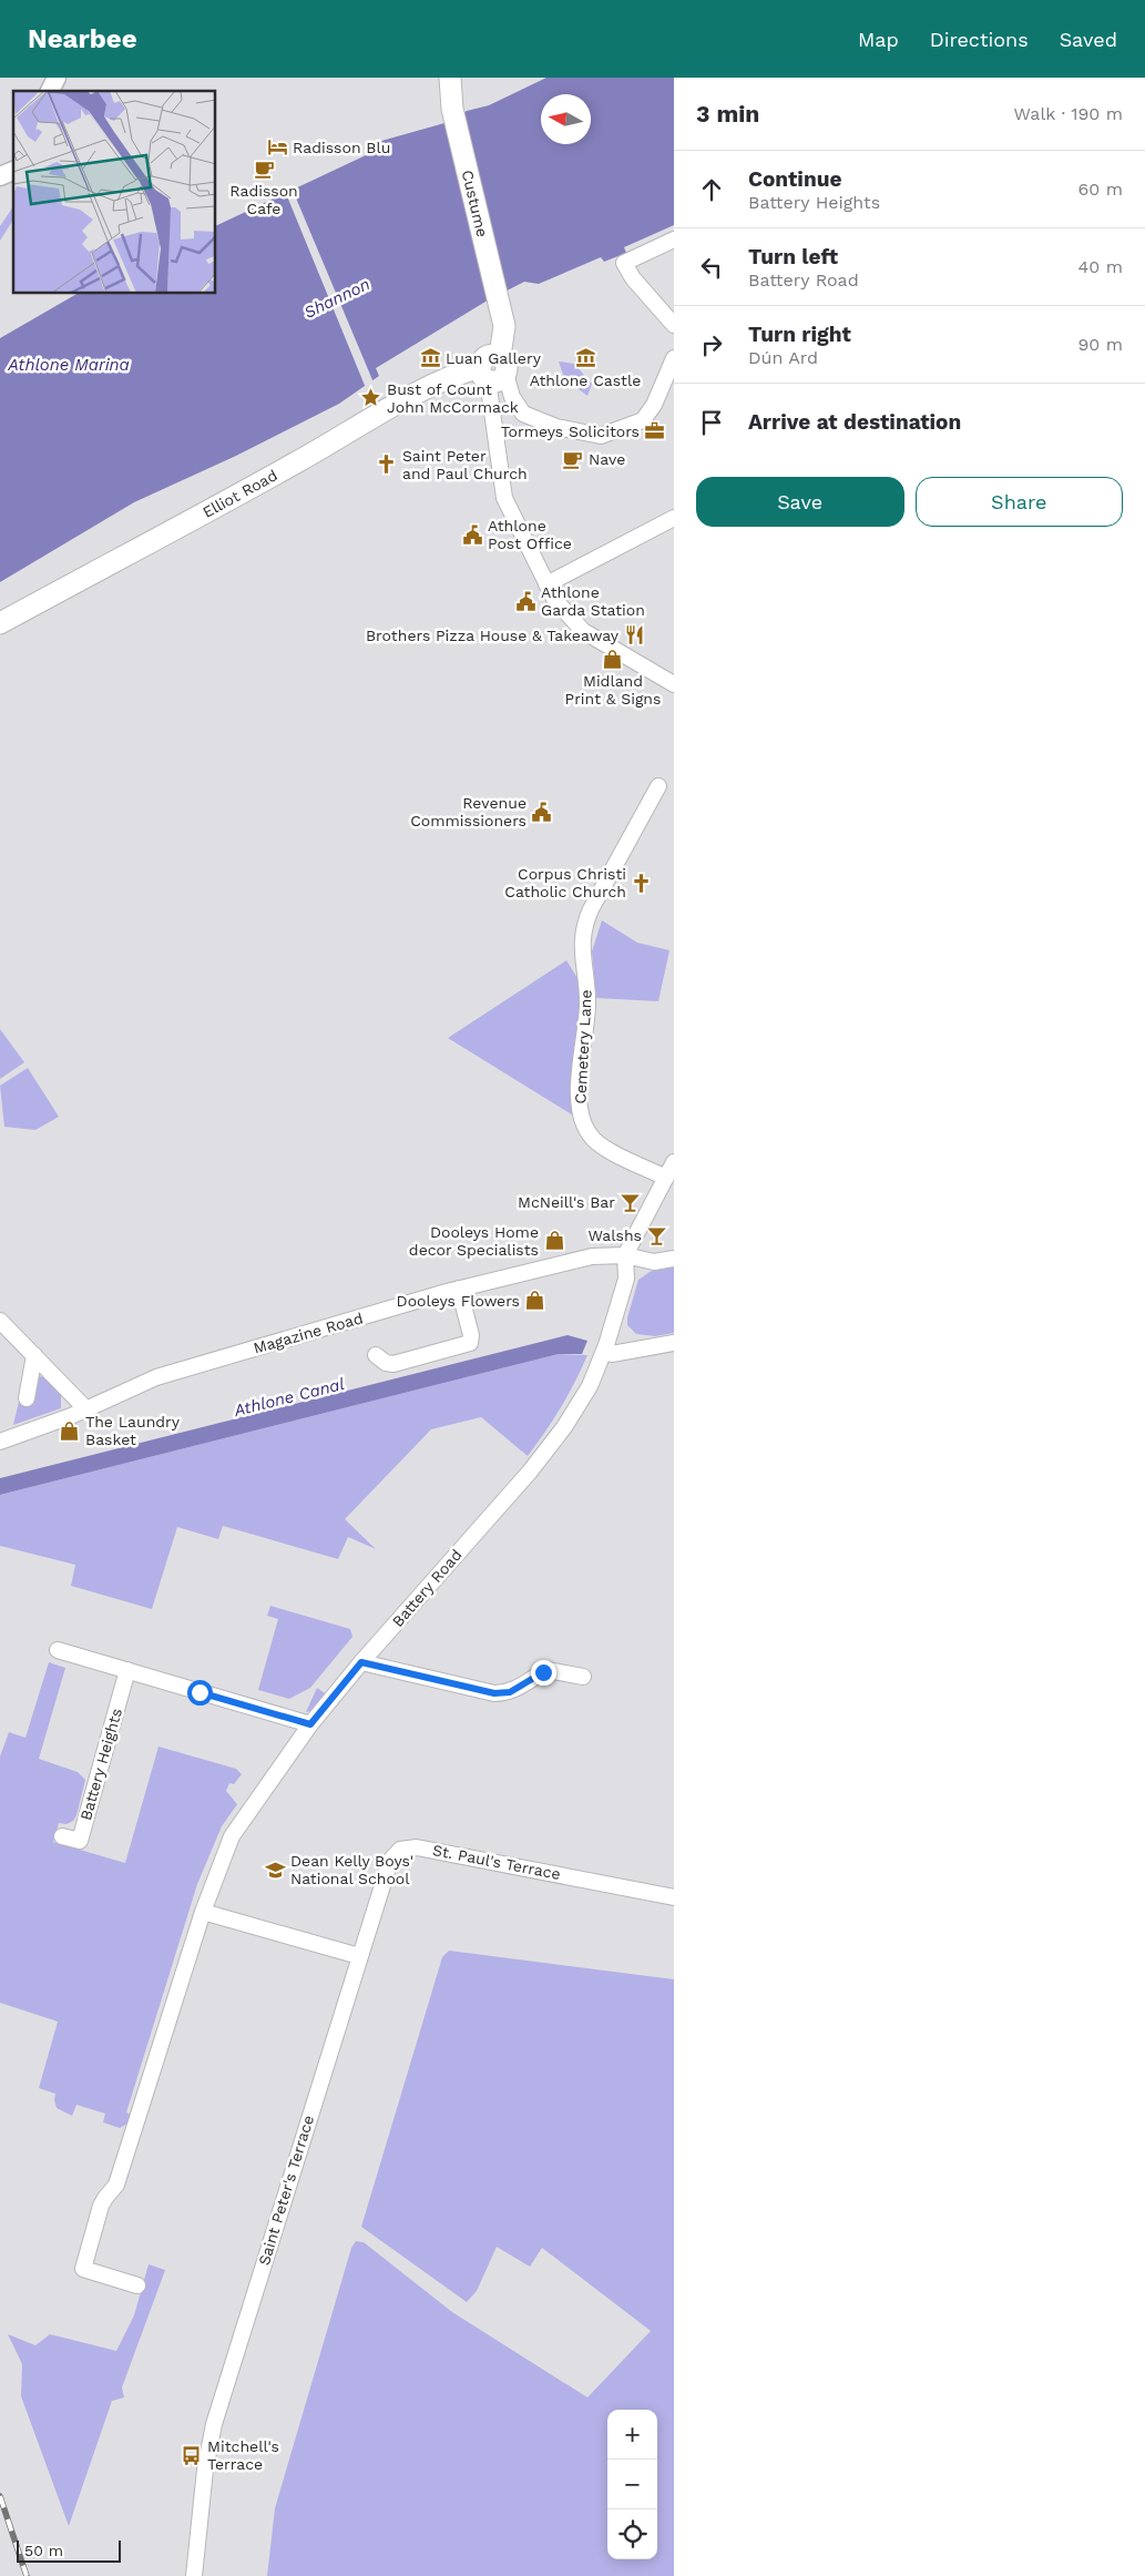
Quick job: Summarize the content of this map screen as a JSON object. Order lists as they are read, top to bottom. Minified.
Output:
{"streets":{"main road":["Custume","Elliot Road"],"street":["Cemetery Lane","Magazine Road","Battery Road","Battery Heights","St. Paul's Terrace","Saint Peter's Terrace"]},"crossings":[["Custume","Elliot Road"],["Magazine Road","Battery Road"],["St. Paul's Terrace","Saint Peter's Terrace"]],"water":["Shannon","Athlone Marina","Athlone Canal"],"places":{"hotel":["Radisson Blu"],"cafe":["Radisson Cafe","Nave"],"museum":["Luan Gallery","Athlone Castle"],"place":["Bust of Count John McCormack"],"office":["Tormeys Solicitors"],"church":["Saint Peter and Paul Church","Corpus Christi Catholic Church"],"public building":["Athlone Post Office","Athlone Garda Station","Revenue Commissioners"],"restaurant":["Brothers Pizza House & Takeaway"],"shop":["Midland Print & Signs","Dooleys Home decor Specialists","Dooleys Flowers","The Laundry Basket"],"bar":["McNeill's Bar","Walshs"],"school or university":["Dean Kelly Boys' National School"],"bus stop":["Mitchell's Terrace"]},"scale_bar":"50 m","north":"left","page":{"header":"Nearbee","nav":["Map","Directions","Saved"],"heading":["3 min","Walk · 190 m"],"list":[["Continue","Battery Heights","60 m"],["Turn left","Battery Road","40 m"],["Turn right","Dún Ard","90 m"],"Arrive at destination"],"buttons":["Save","Share"],"map_buttons":["+","−"],"scale":"50 m"}}
